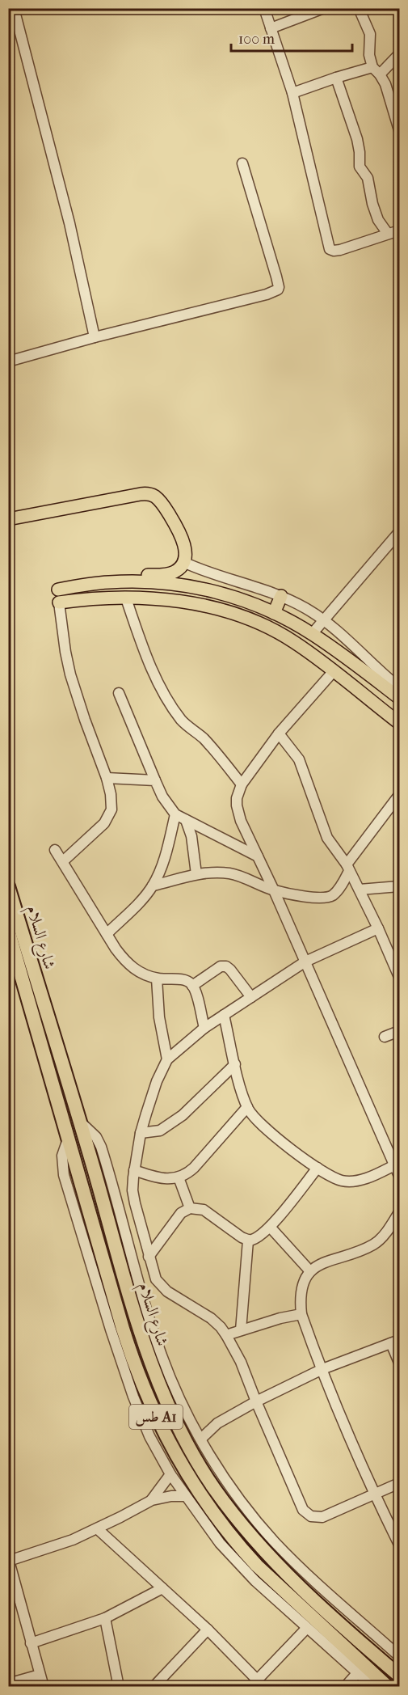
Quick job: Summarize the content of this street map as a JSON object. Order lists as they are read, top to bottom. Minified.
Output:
{"streets":{"highway":["شارع السلام","طس A1"]},"scale_bar":"100 m"}
